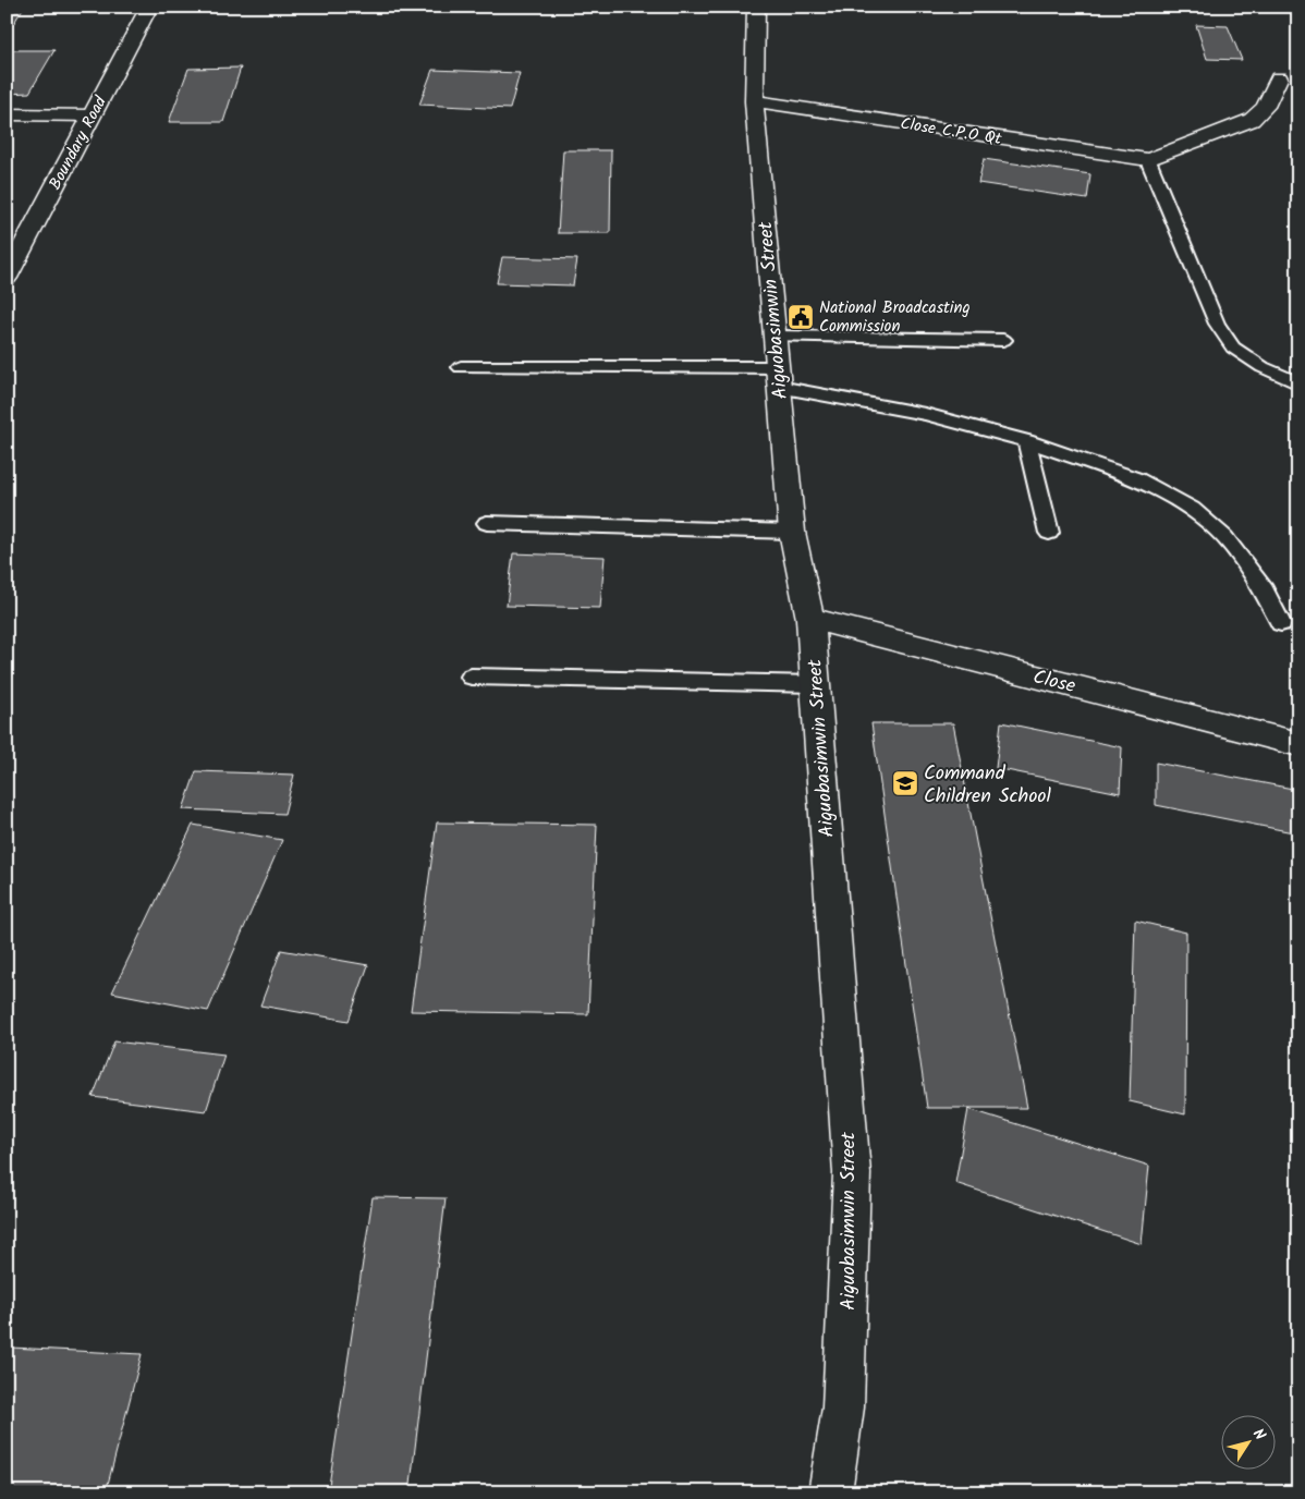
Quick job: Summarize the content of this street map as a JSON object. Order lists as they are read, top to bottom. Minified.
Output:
{"streets":{"street":["Close C.P.O Qt","Boundary Road","Aiguobasimwin Street","Close"]},"crossings":[["Close C.P.O Qt","Aiguobasimwin Street"],["Aiguobasimwin Street","Close"]],"places":{"public building":["National Broadcasting Commission"],"school or university":["Command Children School"]},"north":"top right"}
